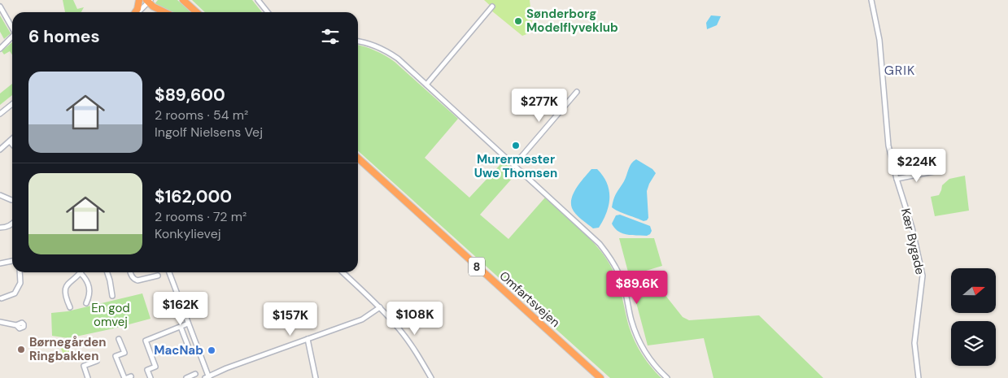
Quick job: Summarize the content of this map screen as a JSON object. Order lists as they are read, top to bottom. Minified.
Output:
{"streets":{"highway":["8","Omfartsvejen"],"street":["Kær Bygade"]},"districts":["GRIK"],"parks":["En god omvej"],"places":["Sønderborg Modelflyveklub","Murermester Uwe Thomsen","Børnegården Ringbakken","MacNab"],"north":"right","page":{"heading":"6 homes","list":[{"name":"$89,600","note":"2 rooms · 54 m² · Ingolf Nielsens Vej"},{"name":"$162,000","note":"2 rooms · 72 m² · Konkylievej"}],"price":["$277K","$224K","$89.6K","$162K","$108K","$157K"]}}
